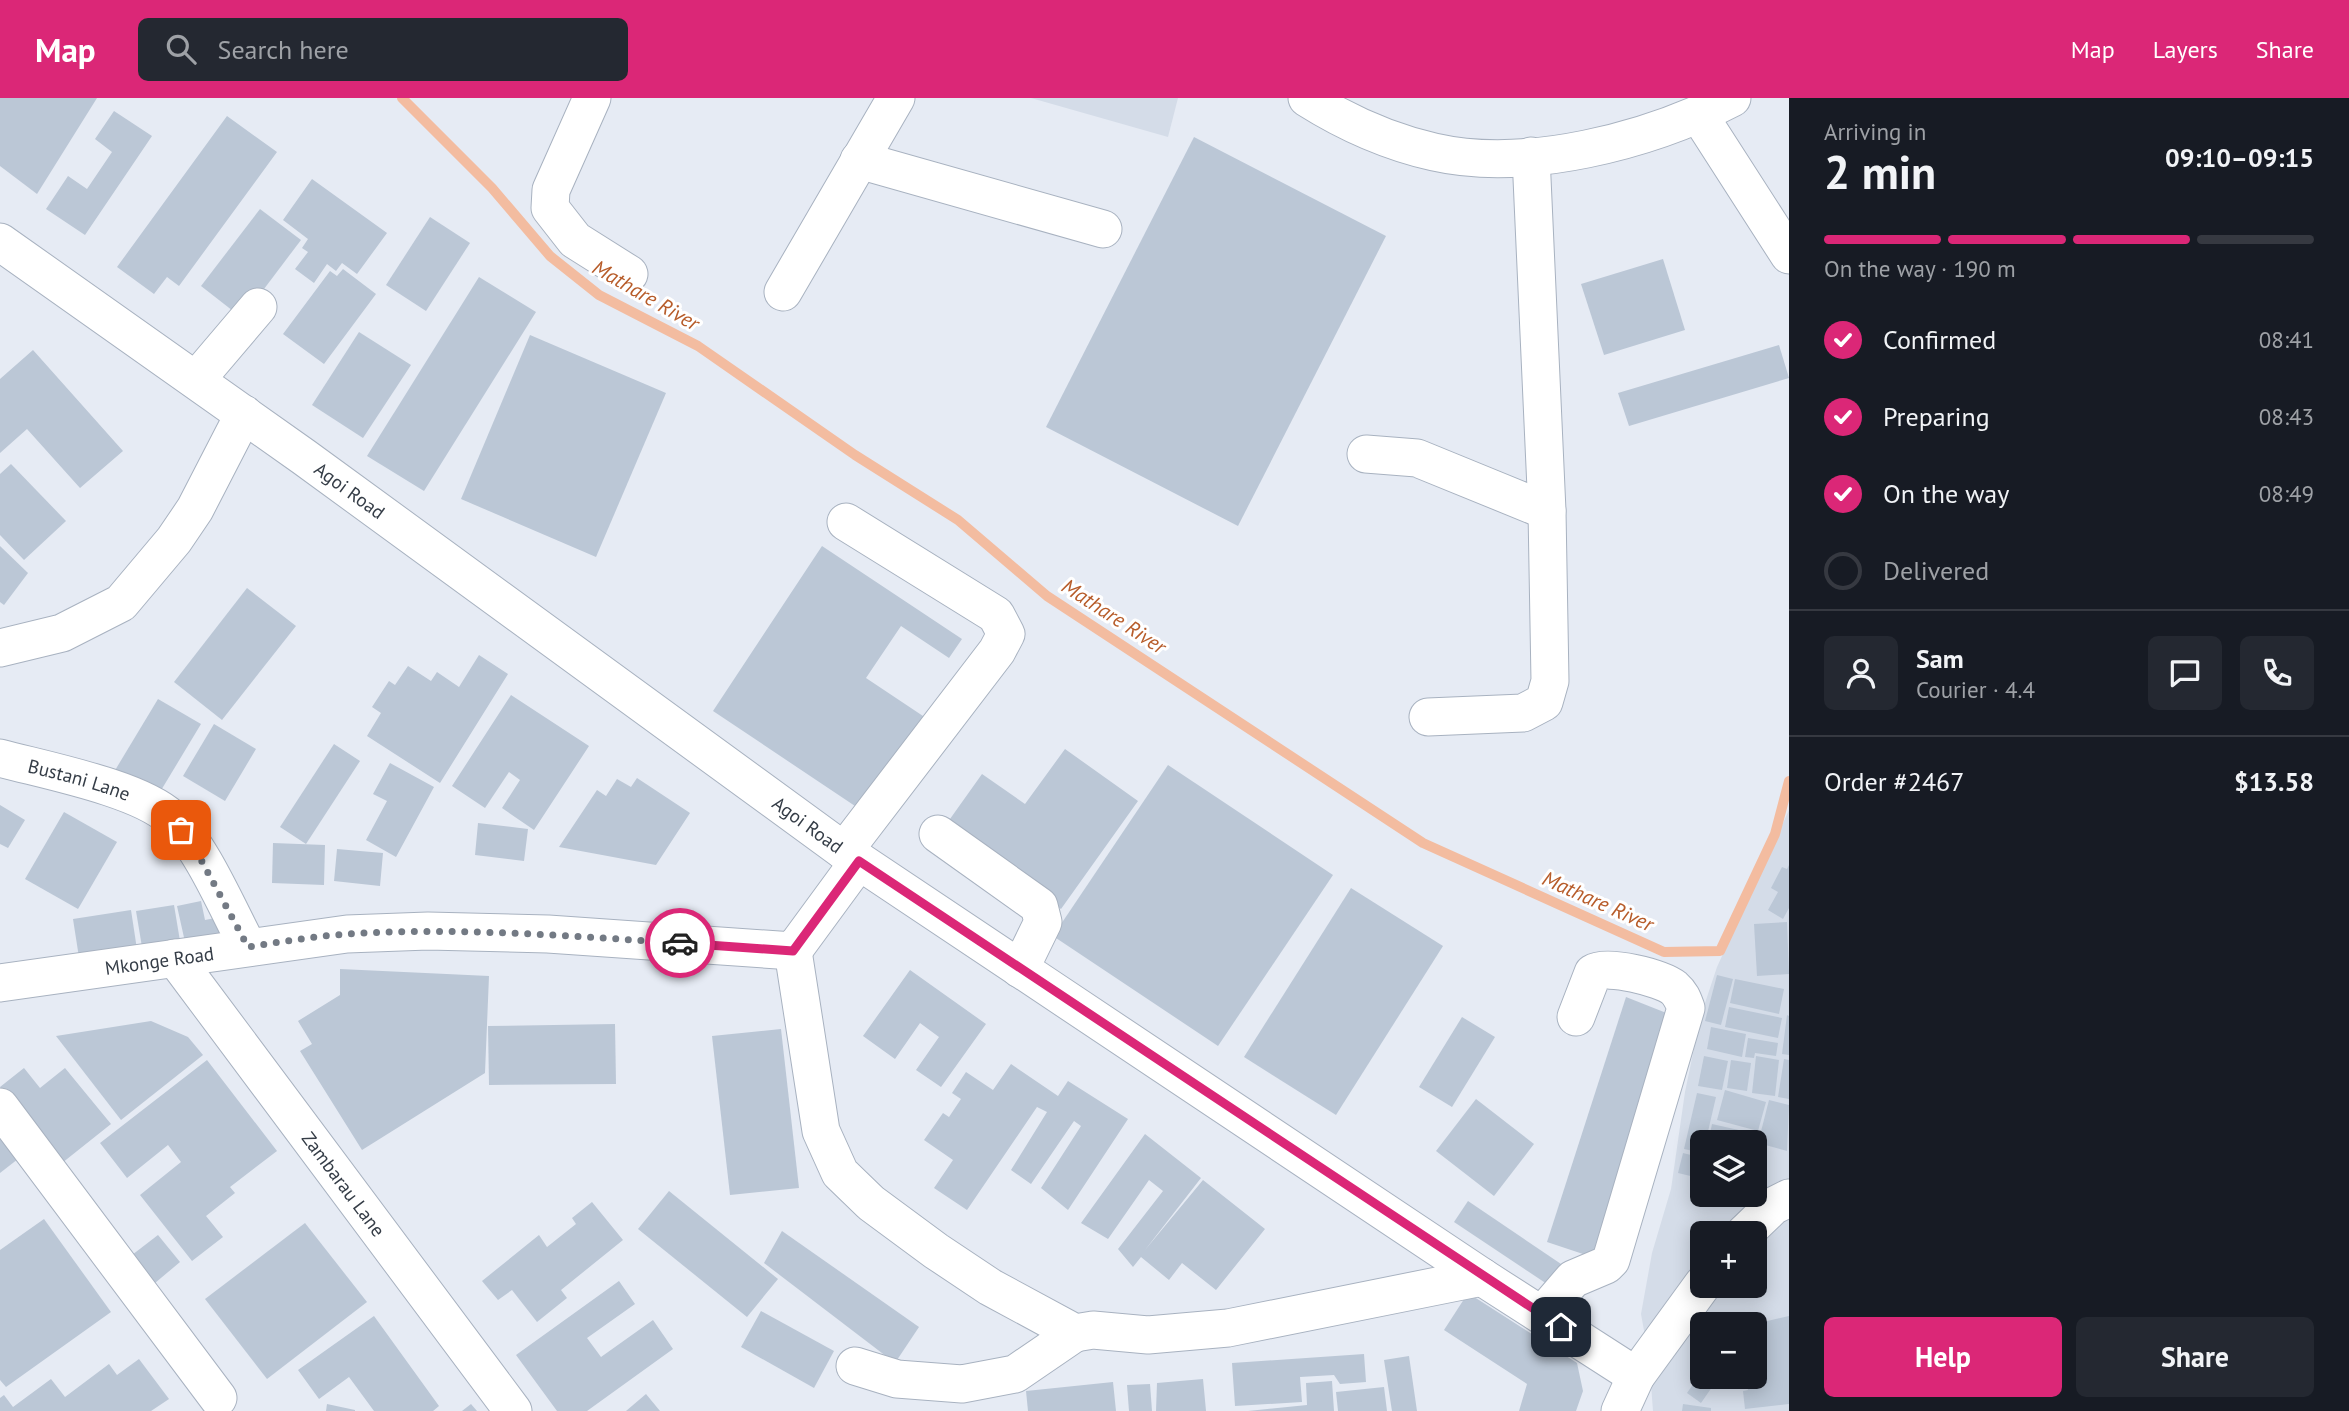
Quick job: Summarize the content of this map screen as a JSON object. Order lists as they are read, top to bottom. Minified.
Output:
{"streets":{"street":["Agoi Road","Bustani Lane","Mkonge Road","Zambarau Lane"]},"crossings":[["Bustani Lane","Mkonge Road"],["Mkonge Road","Zambarau Lane"]],"water":["Mathare River"],"page":{"header":"Map","search":"Search here","nav":["Map","Layers","Share"],"heading":["2 min","Arriving in","09:10–09:15"],"panel":["Sam","Courier · 4.4","Order #2467","$13.58"],"bar":"On the way · 190 m","list":[["Confirmed","08:41"],["Preparing","08:43"],["On the way","08:49"],"Delivered"],"map_buttons":["+","−"],"buttons":["Help","Share"]}}
